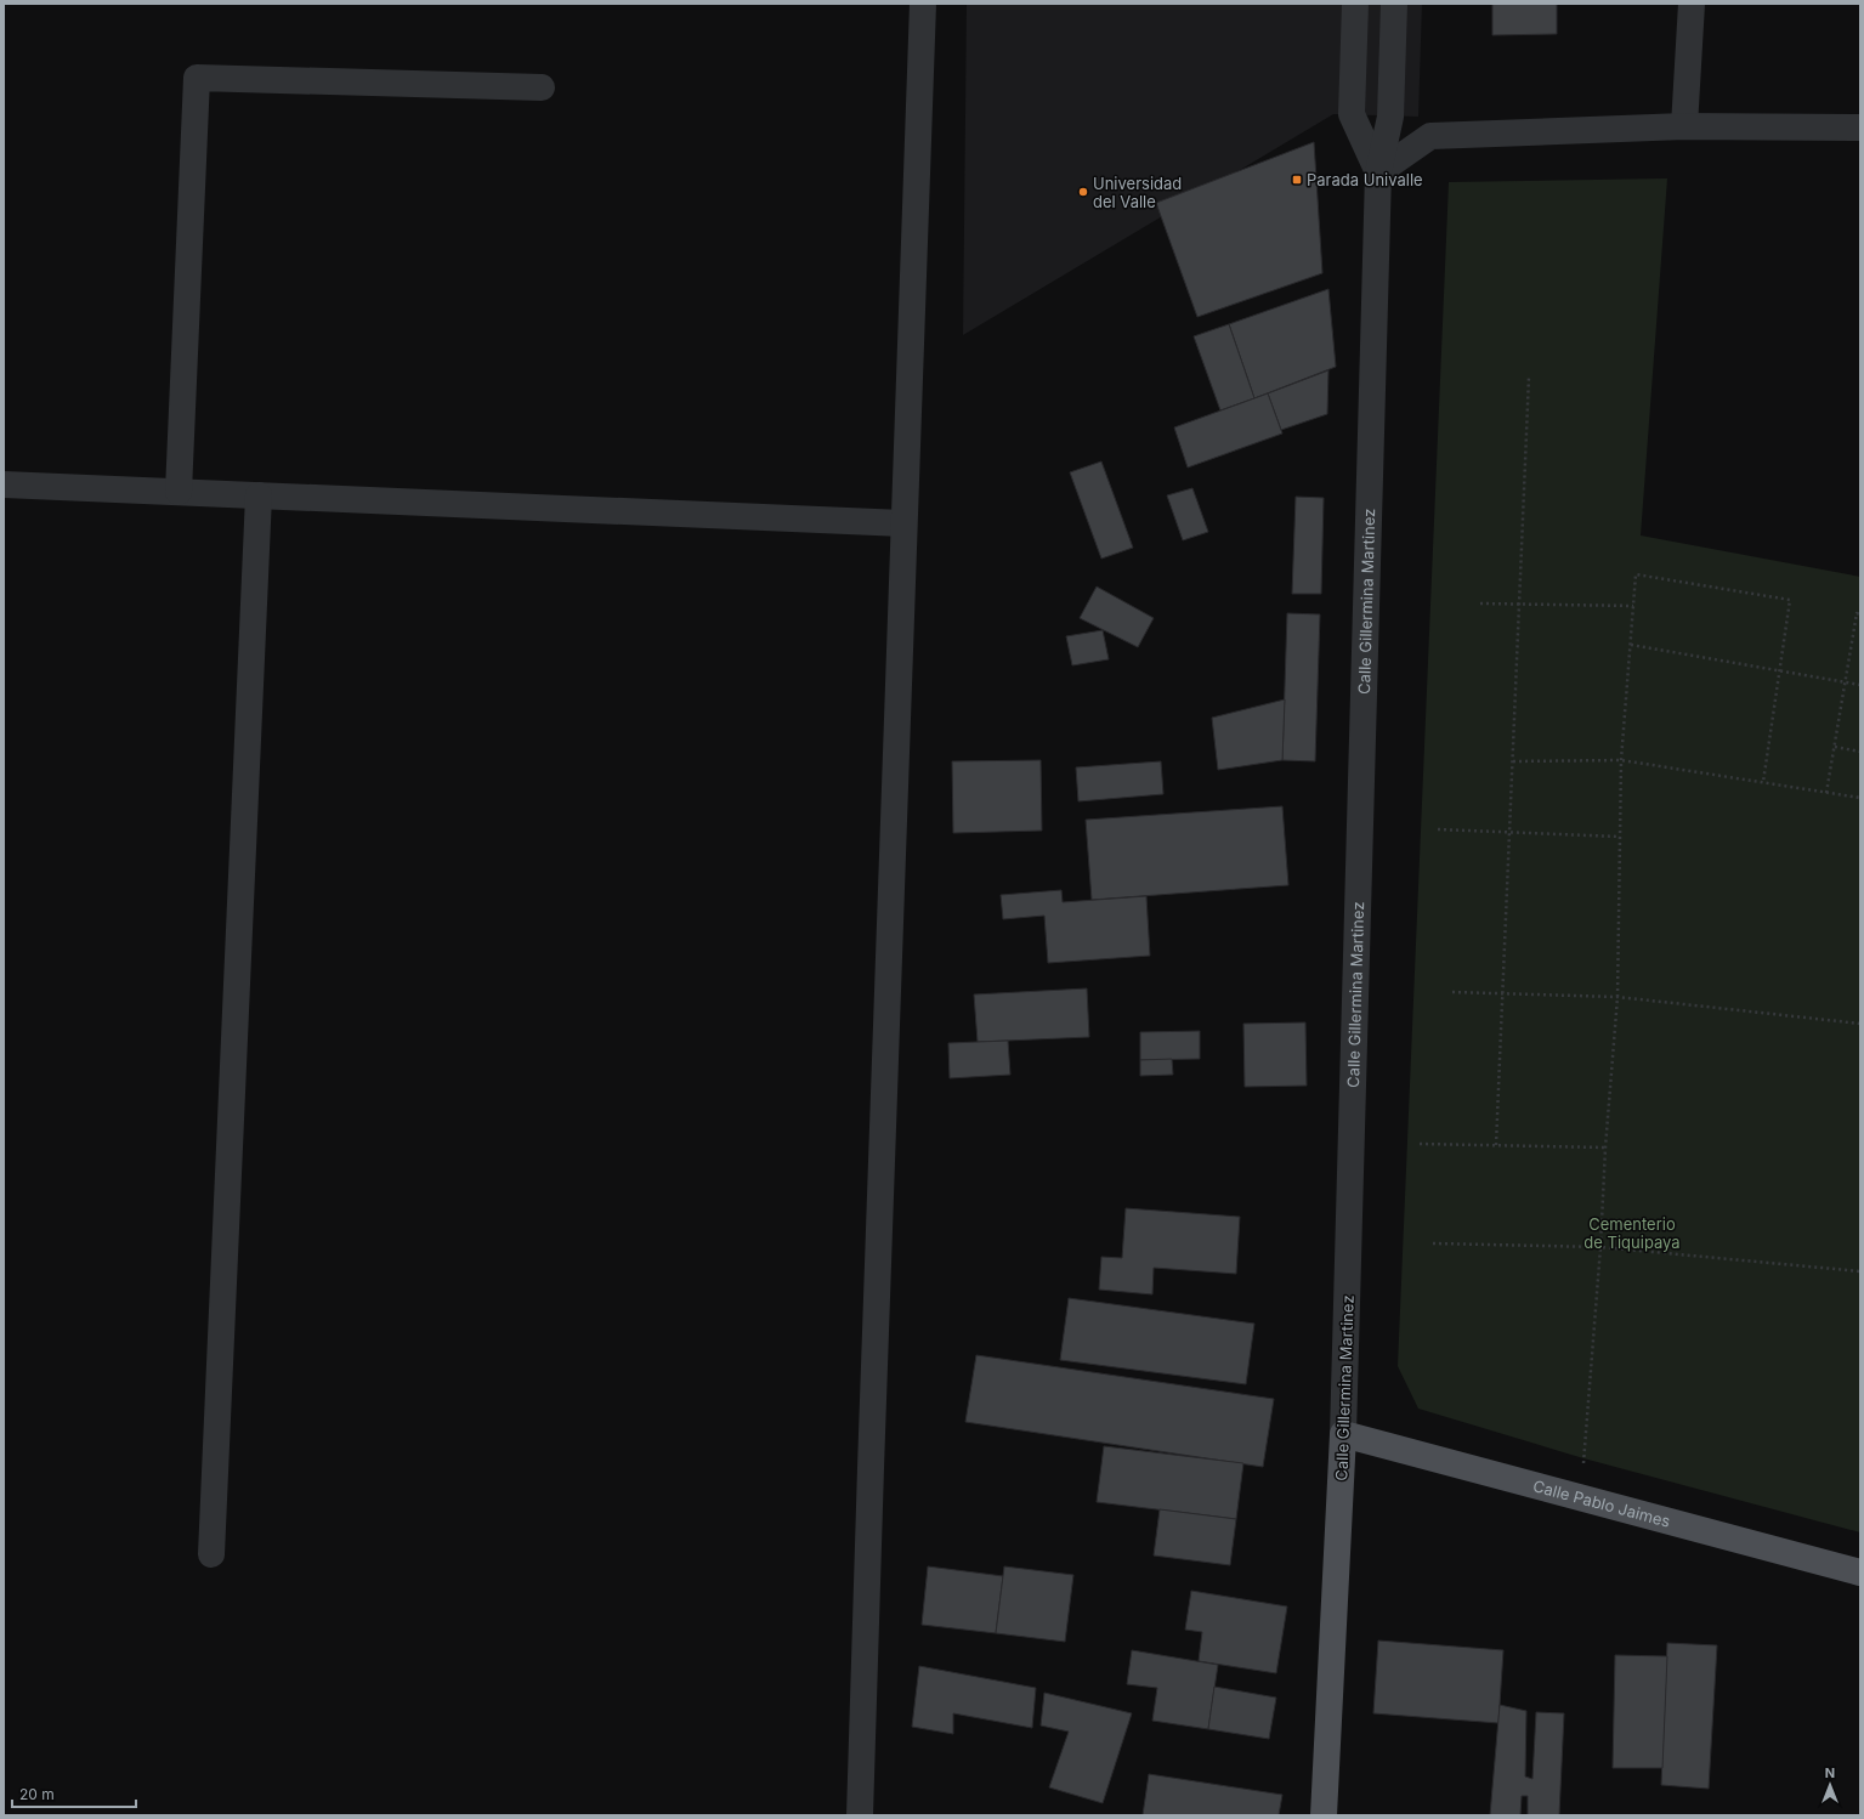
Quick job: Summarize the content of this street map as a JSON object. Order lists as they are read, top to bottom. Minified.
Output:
{"streets":{"main road":["Calle Gillermina Martinez","Calle Pablo Jaimes"]},"crossings":[["Calle Gillermina Martinez","Calle Pablo Jaimes"]],"parks":["Cementerio de Tiquipaya"],"places":{"transit":["Parada Univalle"],"other":["Universidad del Valle"]},"scale_bar":"20 m","north":"top"}
